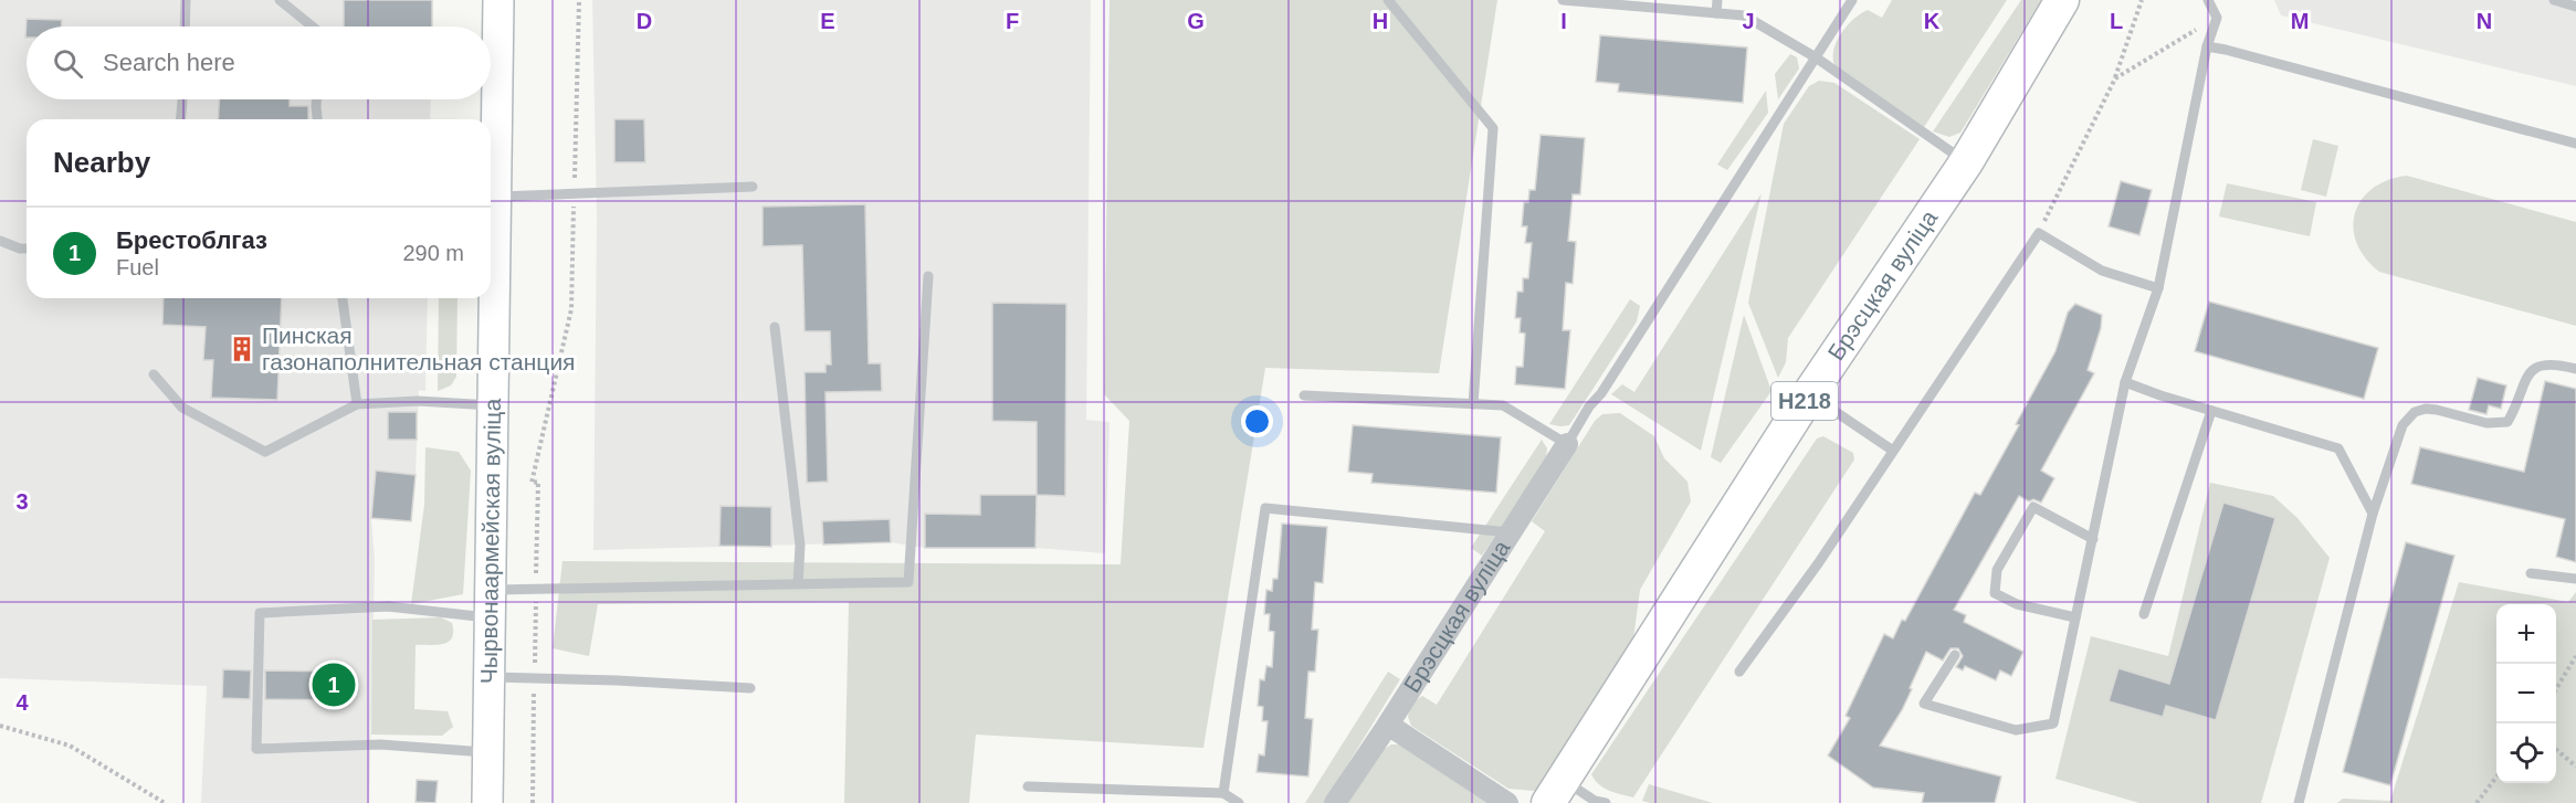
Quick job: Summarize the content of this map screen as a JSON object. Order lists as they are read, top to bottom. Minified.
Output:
{"streets":{"main road":["Брэсцкая вуліца","Н218"],"street":["Чырвонаармейская вуліца"]},"places":{"building":["Пинская газонаполнительная станция"]},"page":{"search":"Search here","heading":"Nearby","list":[{"mark":"1","name":"Брестоблгаз","note":"Fuel","value":"290 m"}],"map_buttons":["+","−"],"pins":"1"},"grid":{"columns":["D","E","F","G","H","I","J","K","L","M","N"],"rows":["3","4"]}}
